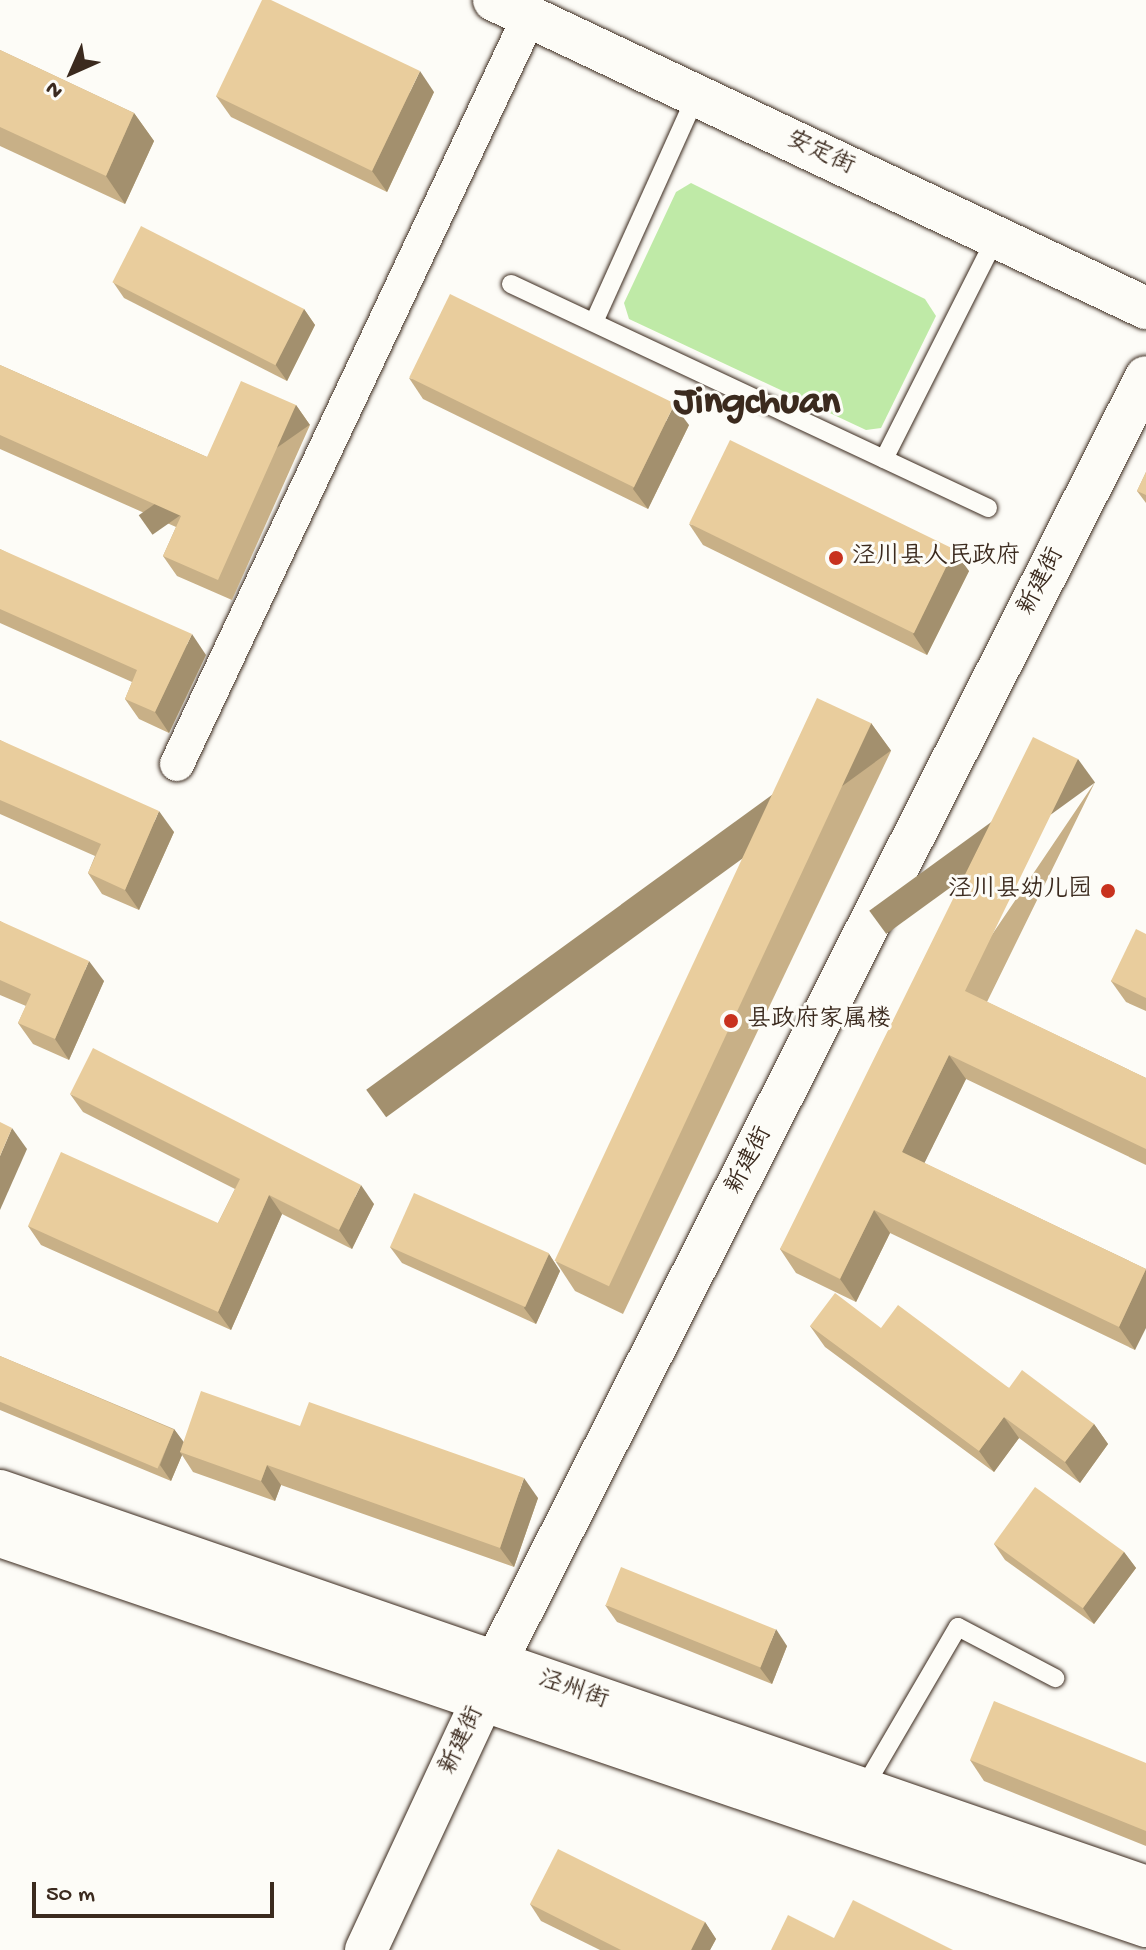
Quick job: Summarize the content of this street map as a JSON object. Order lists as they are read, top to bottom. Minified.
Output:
{"streets":{"main road":["泾州街"],"street":["安定街","新建街"]},"crossings":[["新建街","泾州街"]],"districts":["Jingchuan"],"places":["泾川县人民政府","泾川县幼儿园","县政府家属楼"],"scale_bar":"50 m","north":"bottom left"}
